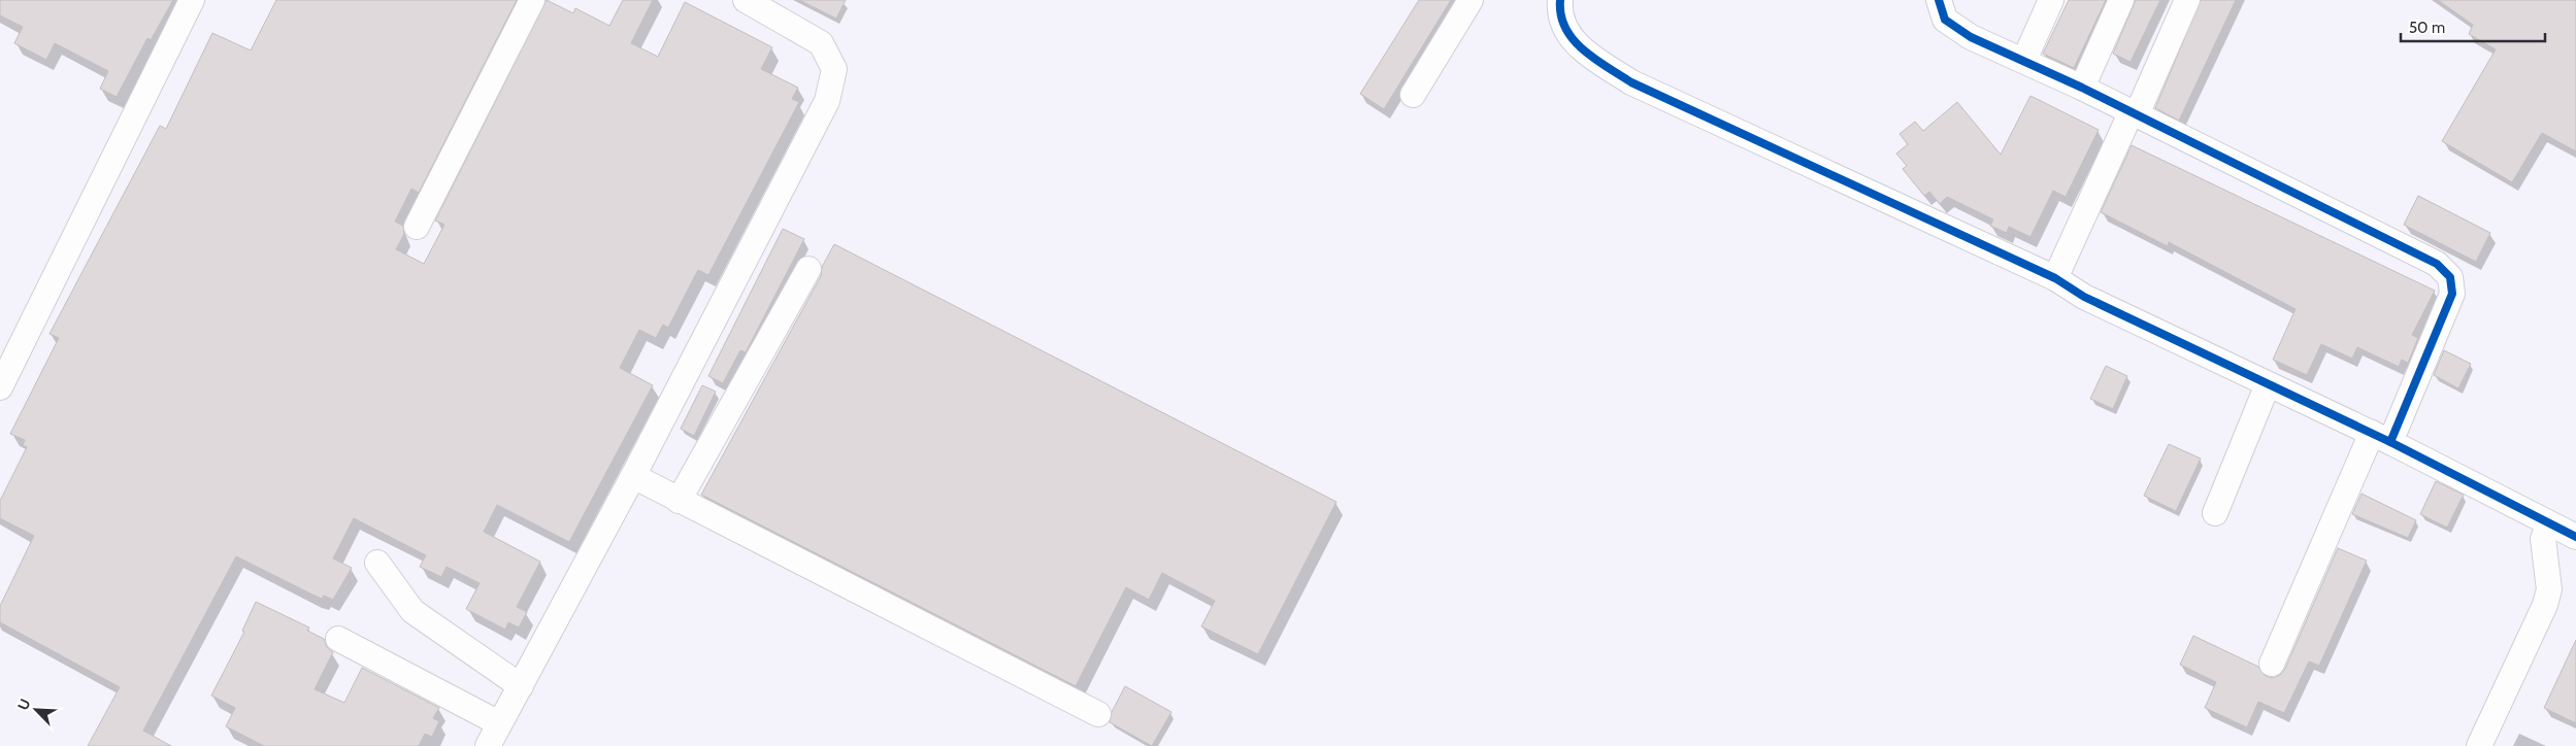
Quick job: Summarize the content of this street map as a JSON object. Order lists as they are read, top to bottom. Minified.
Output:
{"scale_bar":"50 m","north":"top left"}
